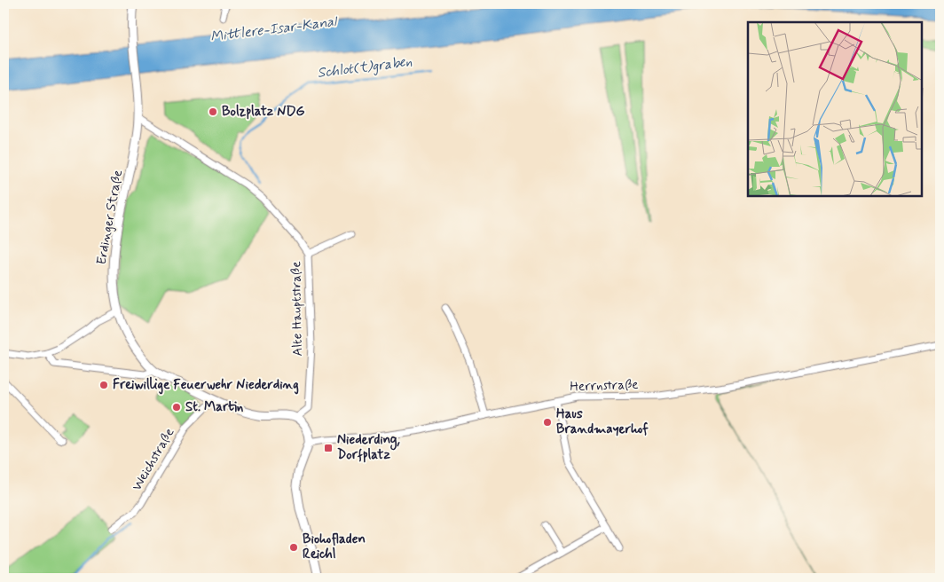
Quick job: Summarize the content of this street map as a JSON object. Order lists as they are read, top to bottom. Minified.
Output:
{"streets":{"street":["Erdinger Straße","Alte Hauptstraße","Herrnstraße","Weichstraße"]},"crossings":[["Erdinger Straße","Alte Hauptstraße"],["Erdinger Straße","Weichstraße"]],"water":["Mittlere-Isar-Kanal","Schlot(t)graben"],"places":{"other":["Bolzplatz NDG","Freiwillige Feuerwehr Niederding","St. Martin","Haus Brandmayerhof","Biohofladen Reichl"],"transit":["Niederding, Dorfplatz"]}}
